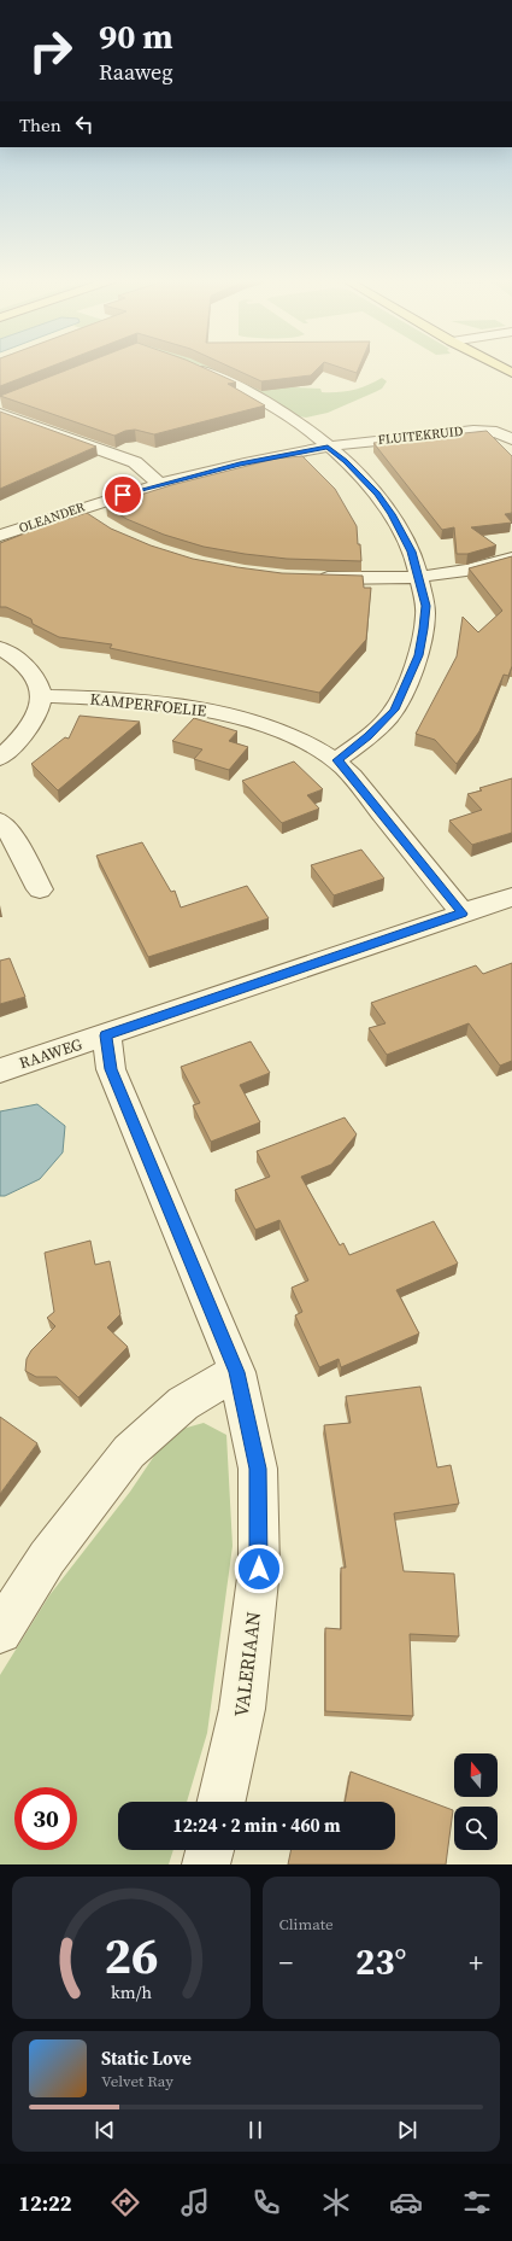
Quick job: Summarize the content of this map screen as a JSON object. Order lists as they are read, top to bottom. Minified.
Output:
{"streets":{"street":["FLUITEKRUID","OLEANDER","KAMPERFOELIE","RAAWEG","VALERIAAN"]},"crossings":[["FLUITEKRUID","OLEANDER"],["KAMPERFOELIE","RAAWEG"],["RAAWEG","VALERIAAN"]],"north":"top","page":{"turn":["90 m","Raaweg"],"then":"Then","limit":"30","trip":"12:24 · 2 min · 460 m","tile":"Climate","heat":["−","23°","+"],"song":["Static Love","Velvet Ray"],"tabs":"12:22","gauge":["26","km/h"]}}
